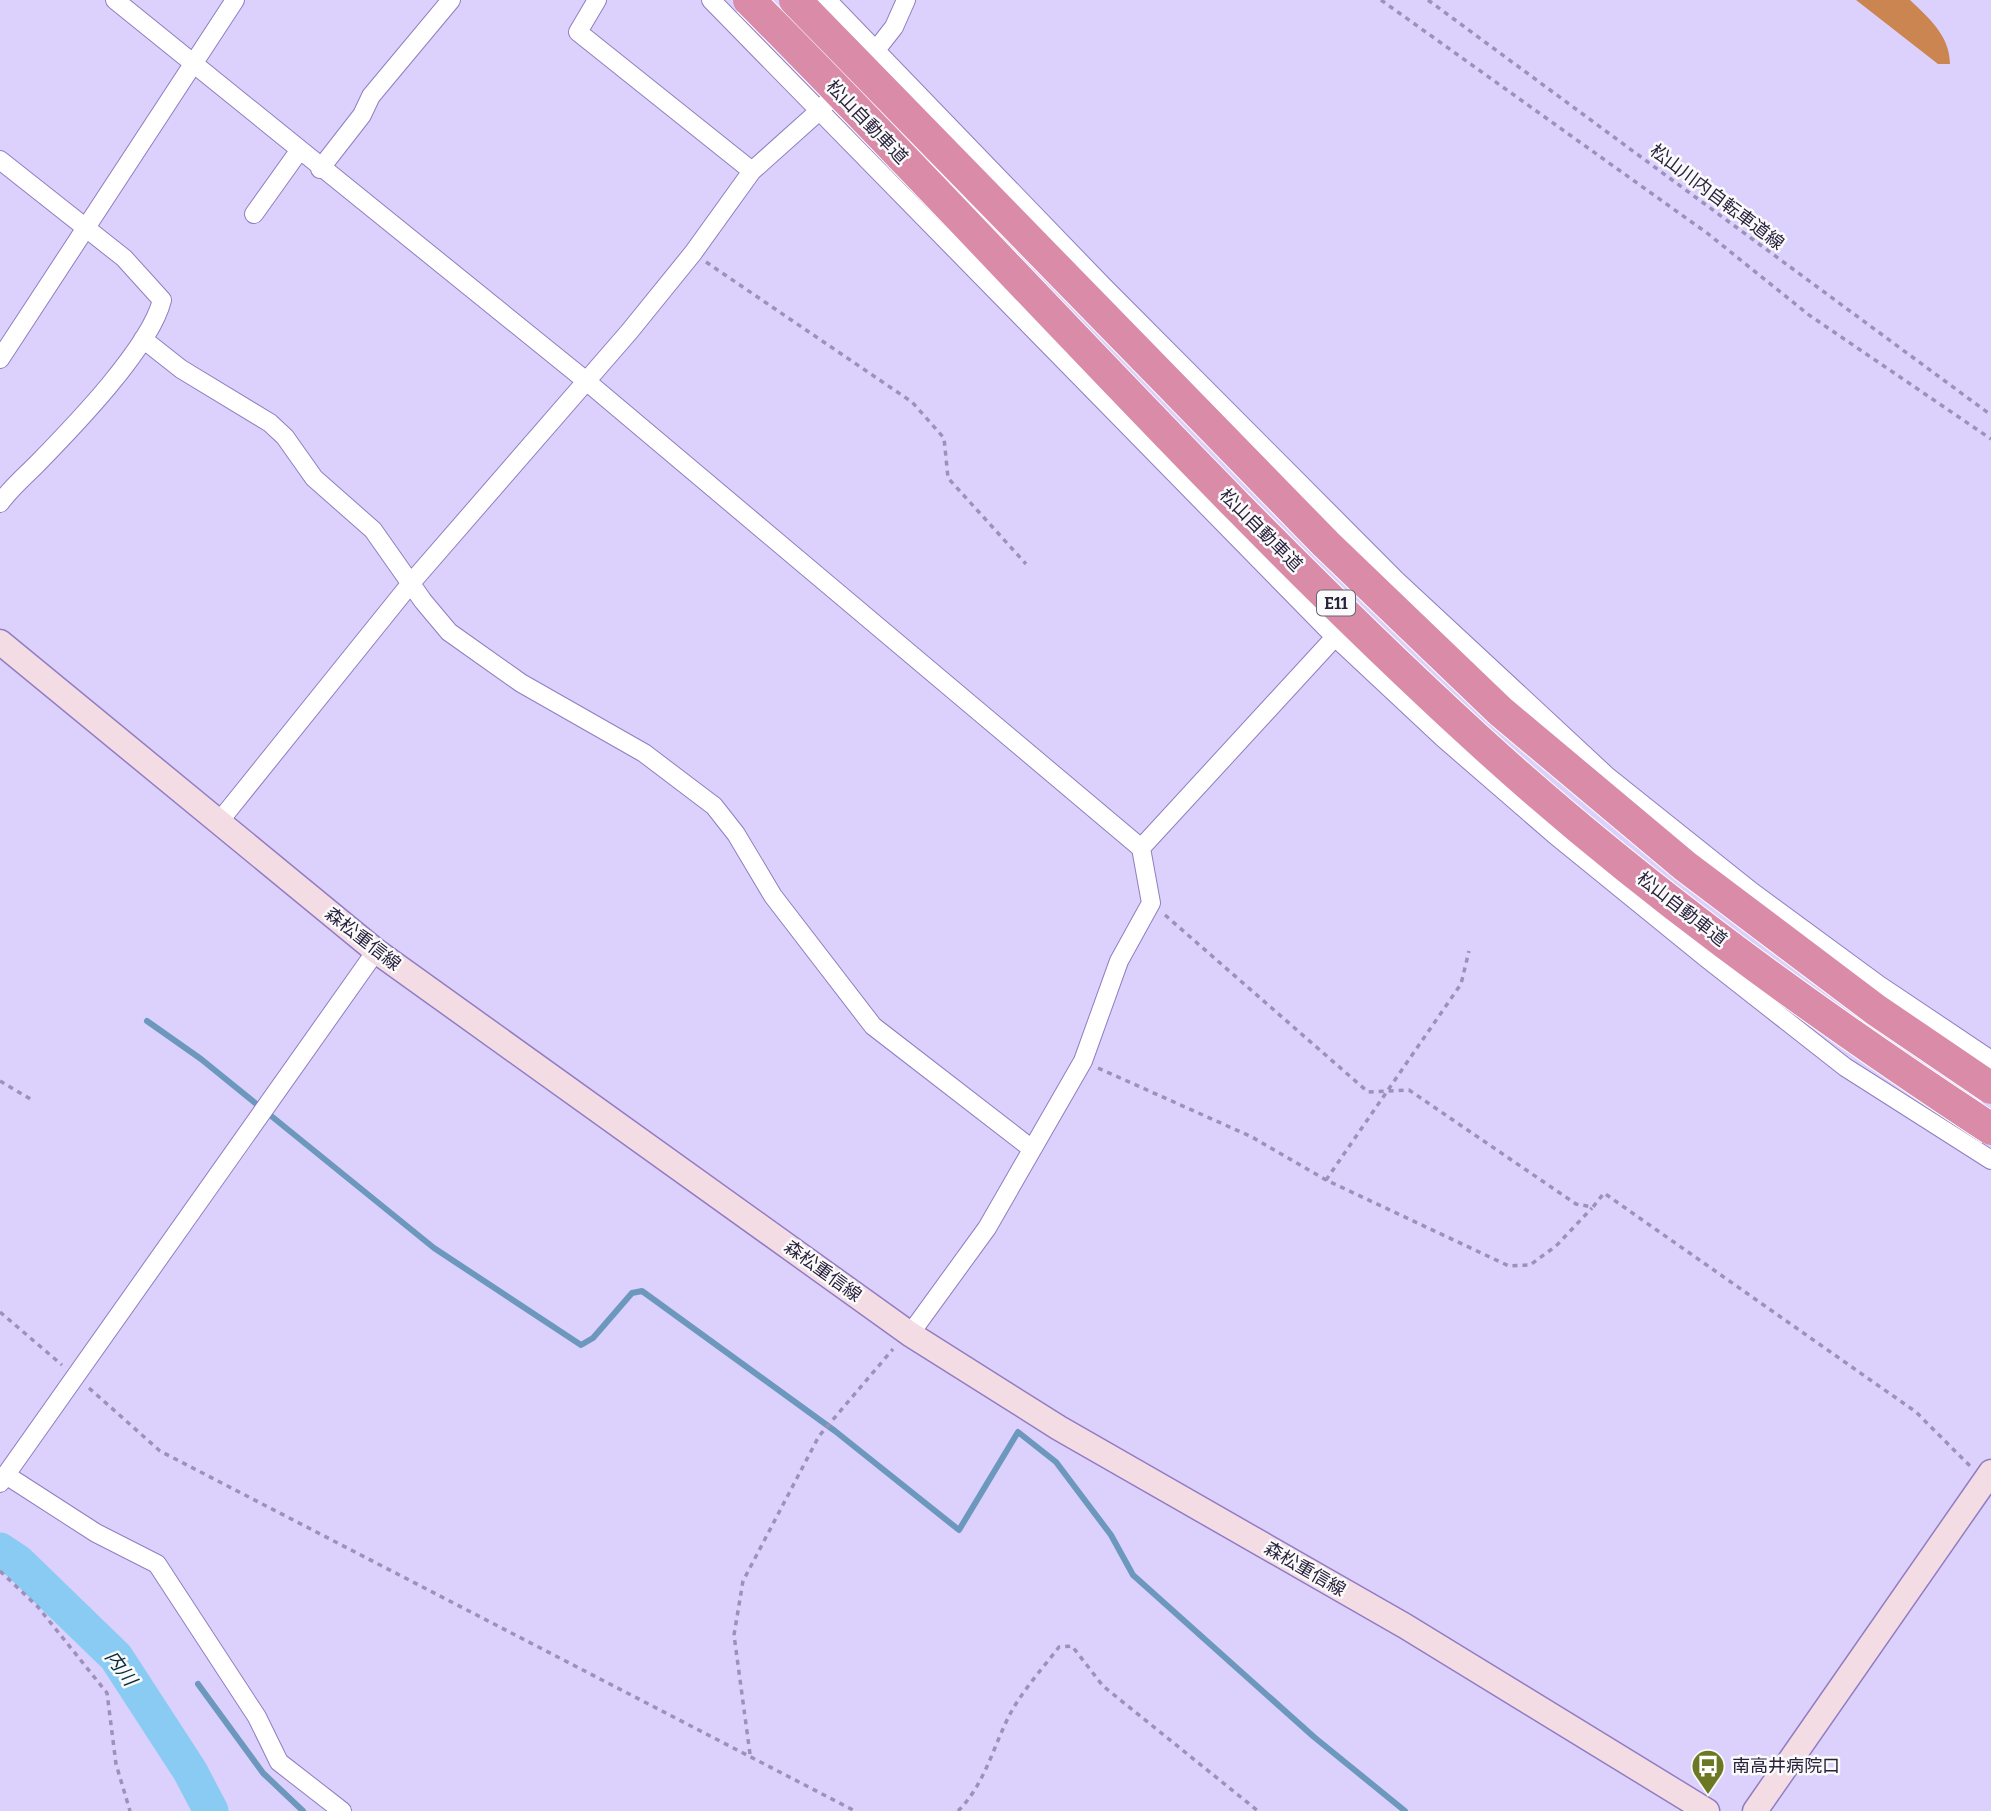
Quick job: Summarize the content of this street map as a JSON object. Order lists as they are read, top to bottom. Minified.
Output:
{"streets":{"highway":["松山自動車道","E11"],"main road":["森松重信線"],"path":["松山川内自転車道線"]},"water":["内川"],"places":{"bus stop":["南高井病院口"]}}
